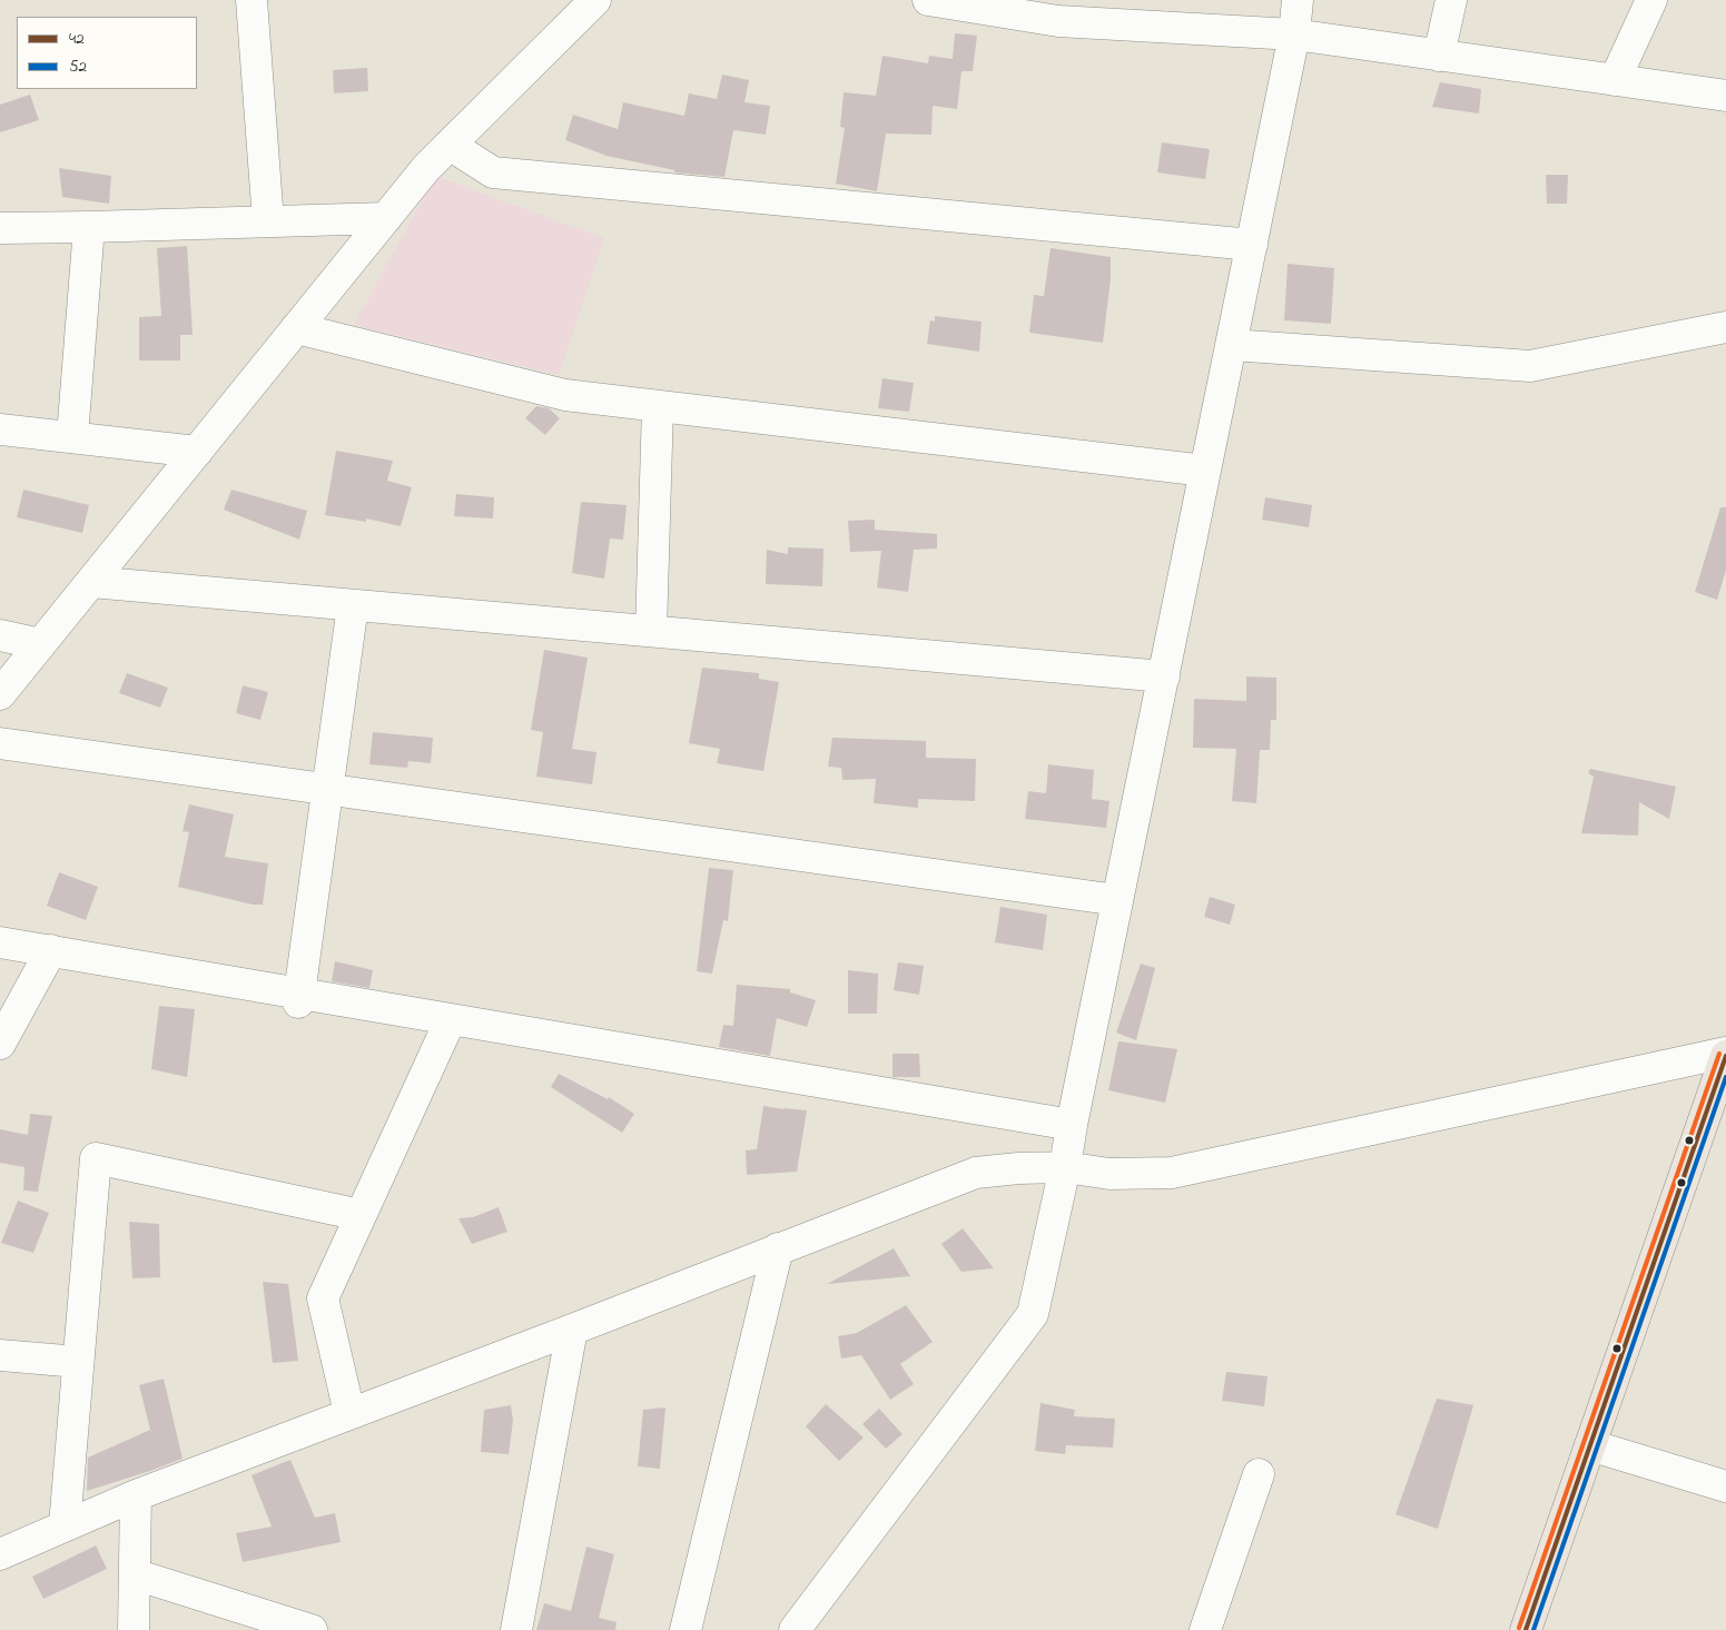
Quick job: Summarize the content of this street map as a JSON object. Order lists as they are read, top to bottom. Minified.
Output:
{"lines":["transit line 42","transit line 52"],"legend":["42","52"]}
